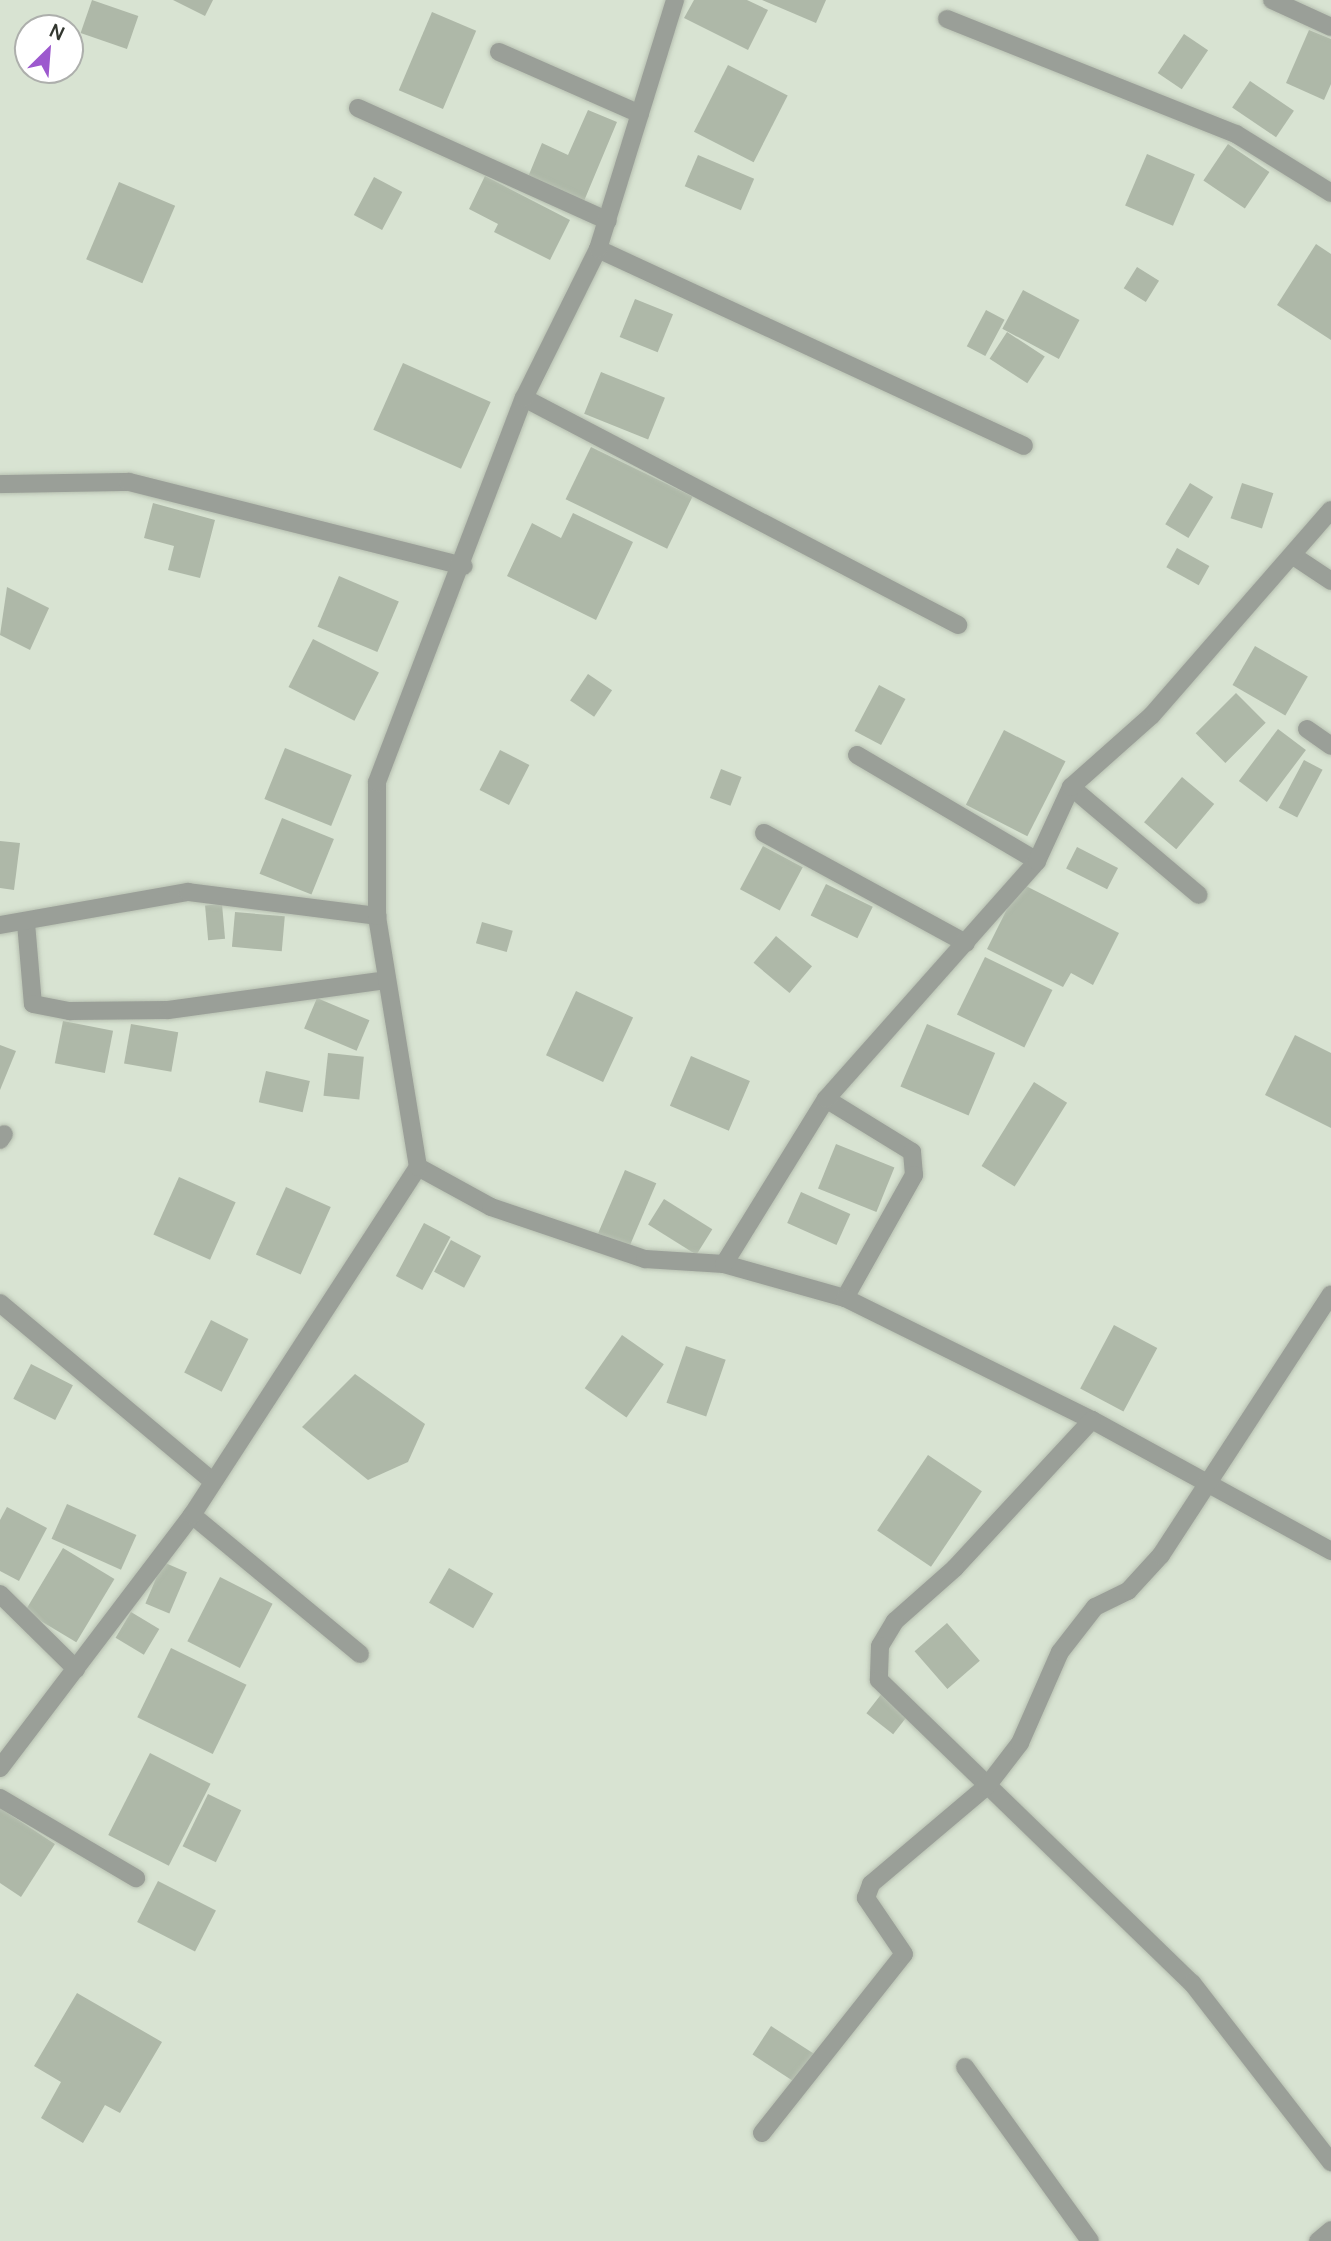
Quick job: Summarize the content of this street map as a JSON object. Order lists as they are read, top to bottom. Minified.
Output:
{"north":"top right"}
